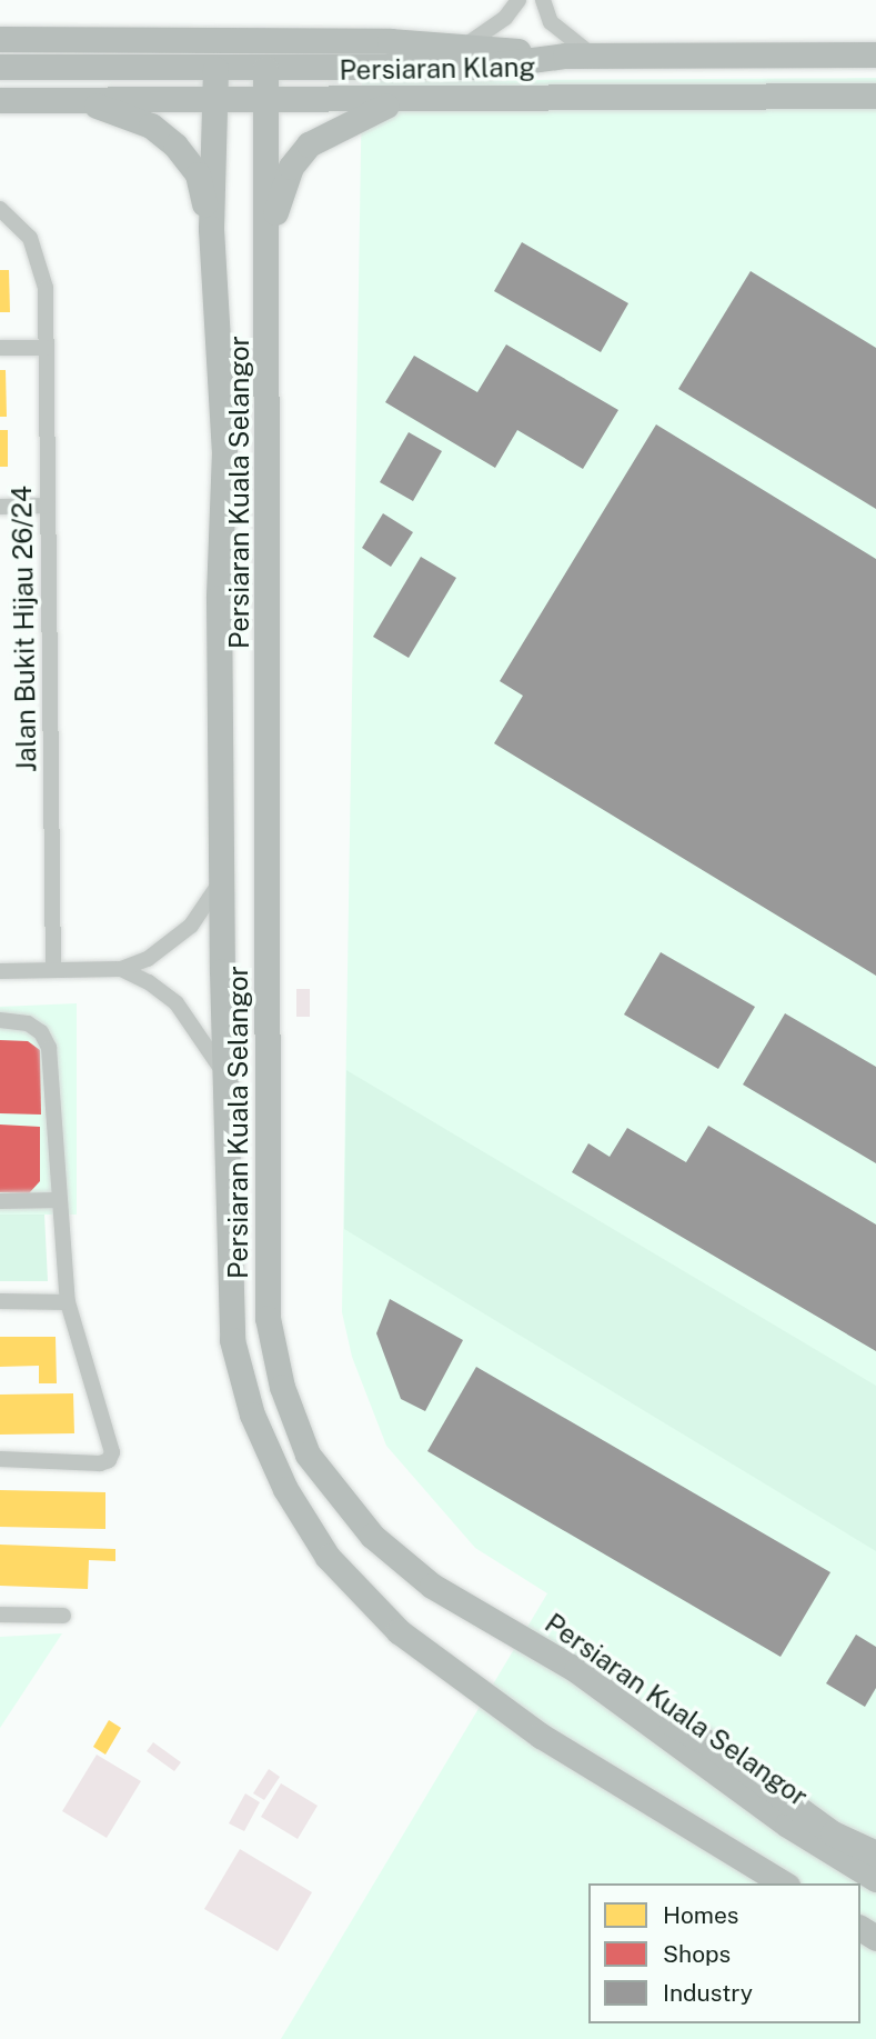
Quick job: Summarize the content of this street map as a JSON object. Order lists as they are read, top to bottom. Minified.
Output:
{"streets":{"main road":["Persiaran Klang","Persiaran Kuala Selangor"],"street":["Jalan Bukit Hijau 26/24"]},"crossings":[["Persiaran Klang","Persiaran Kuala Selangor"]],"legend":["Homes","Shops","Industry"]}
